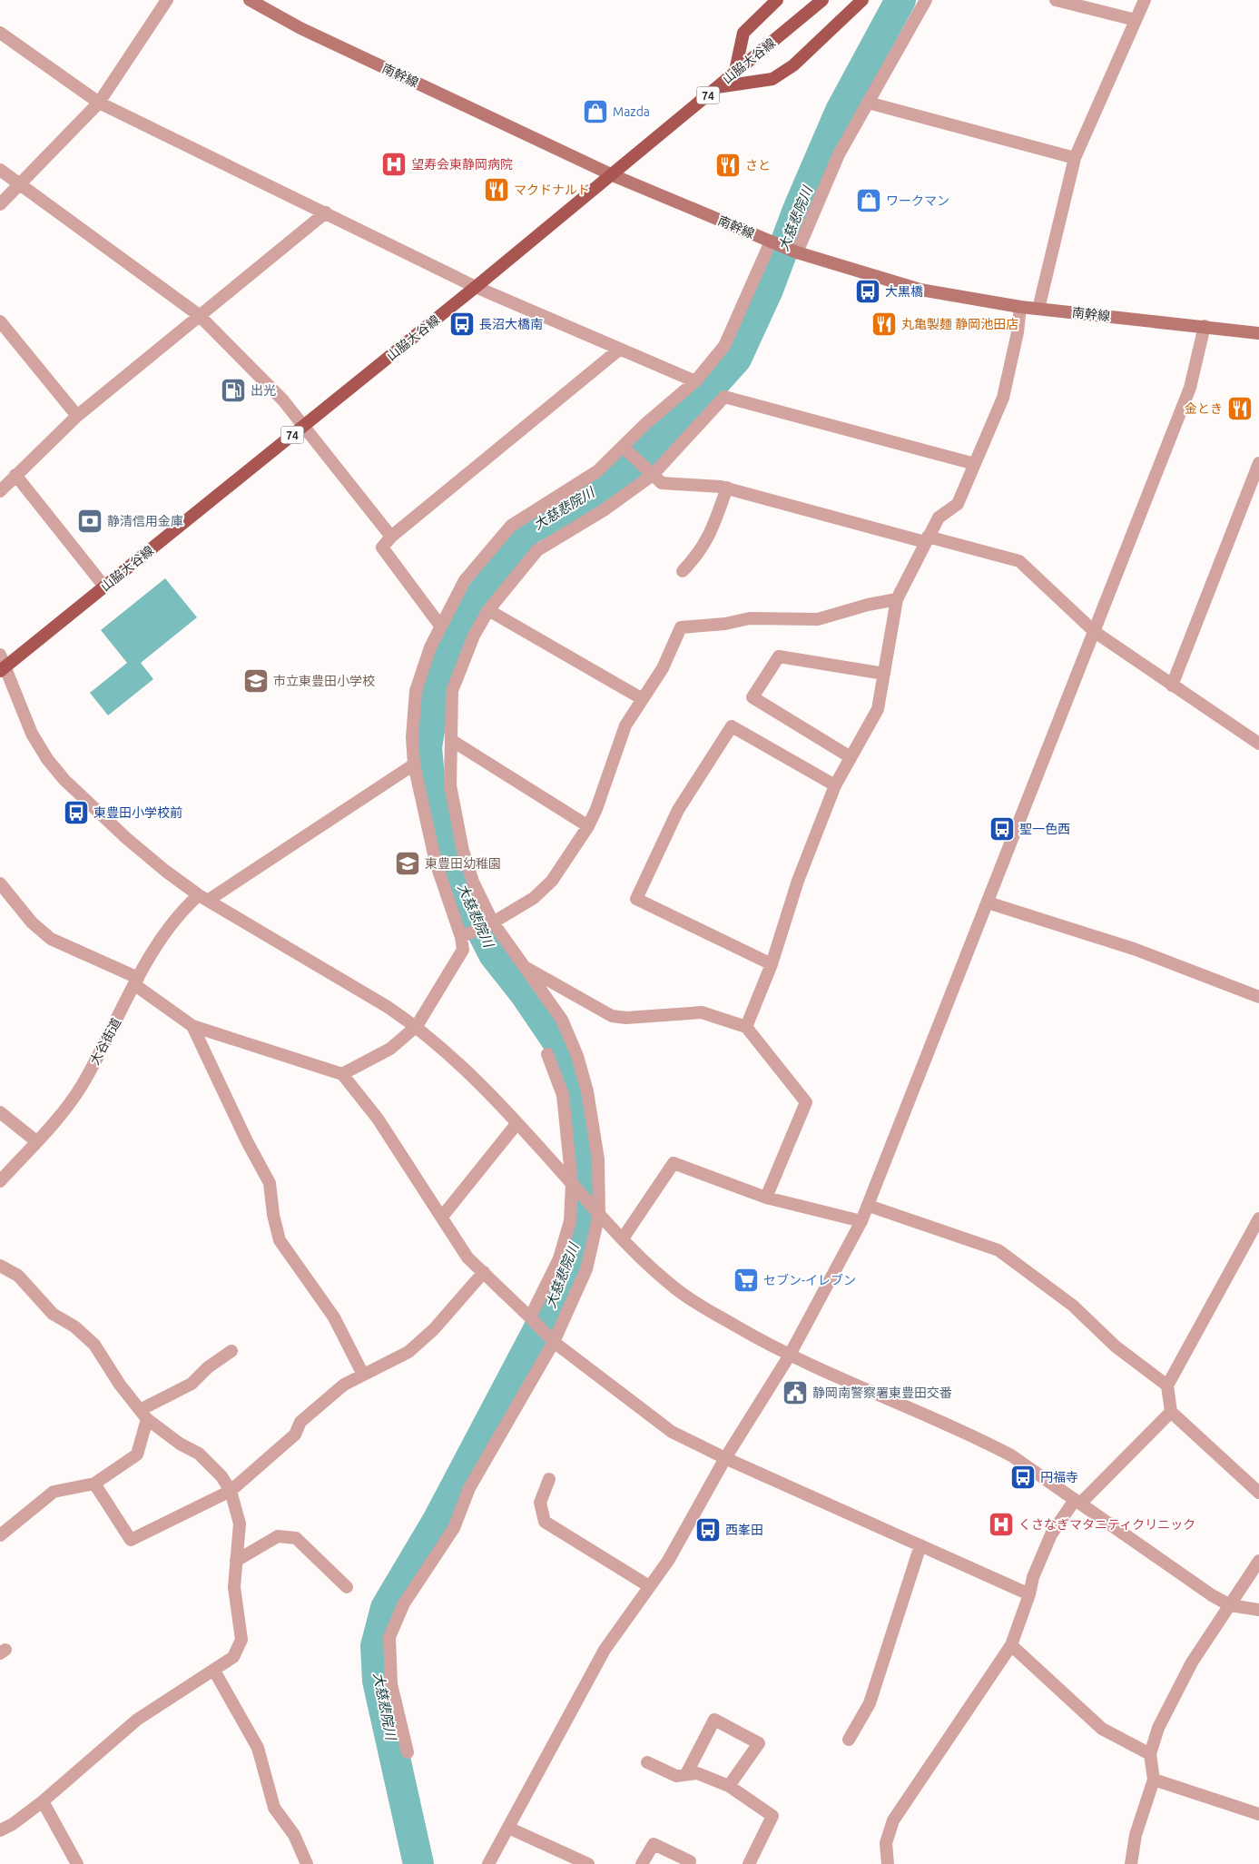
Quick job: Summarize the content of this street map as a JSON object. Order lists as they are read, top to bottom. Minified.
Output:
{"streets":{"main road":["山脇大谷線","南幹線","74"],"street":["大谷街道"]},"crossings":[["山脇大谷線","南幹線"]],"water":["大慈悲院川"],"places":{"shop":["Mazda","ワークマン"],"hospital":["望寿会東静岡病院","くさなぎマタニティクリニック"],"restaurant":["さと","マクドナルド","丸亀製麺 静岡池田店","金とき"],"bus stop":["大黒橋","長沼大橋南","東豊田小学校前","聖一色西","円福寺","西峯田"],"fuel station":["出光"],"bank":["静清信用金庫"],"school or university":["市立東豊田小学校","東豊田幼稚園"],"supermarket":["セブン-イレブン"],"public building":["静岡南警察署東豊田交番"]}}
